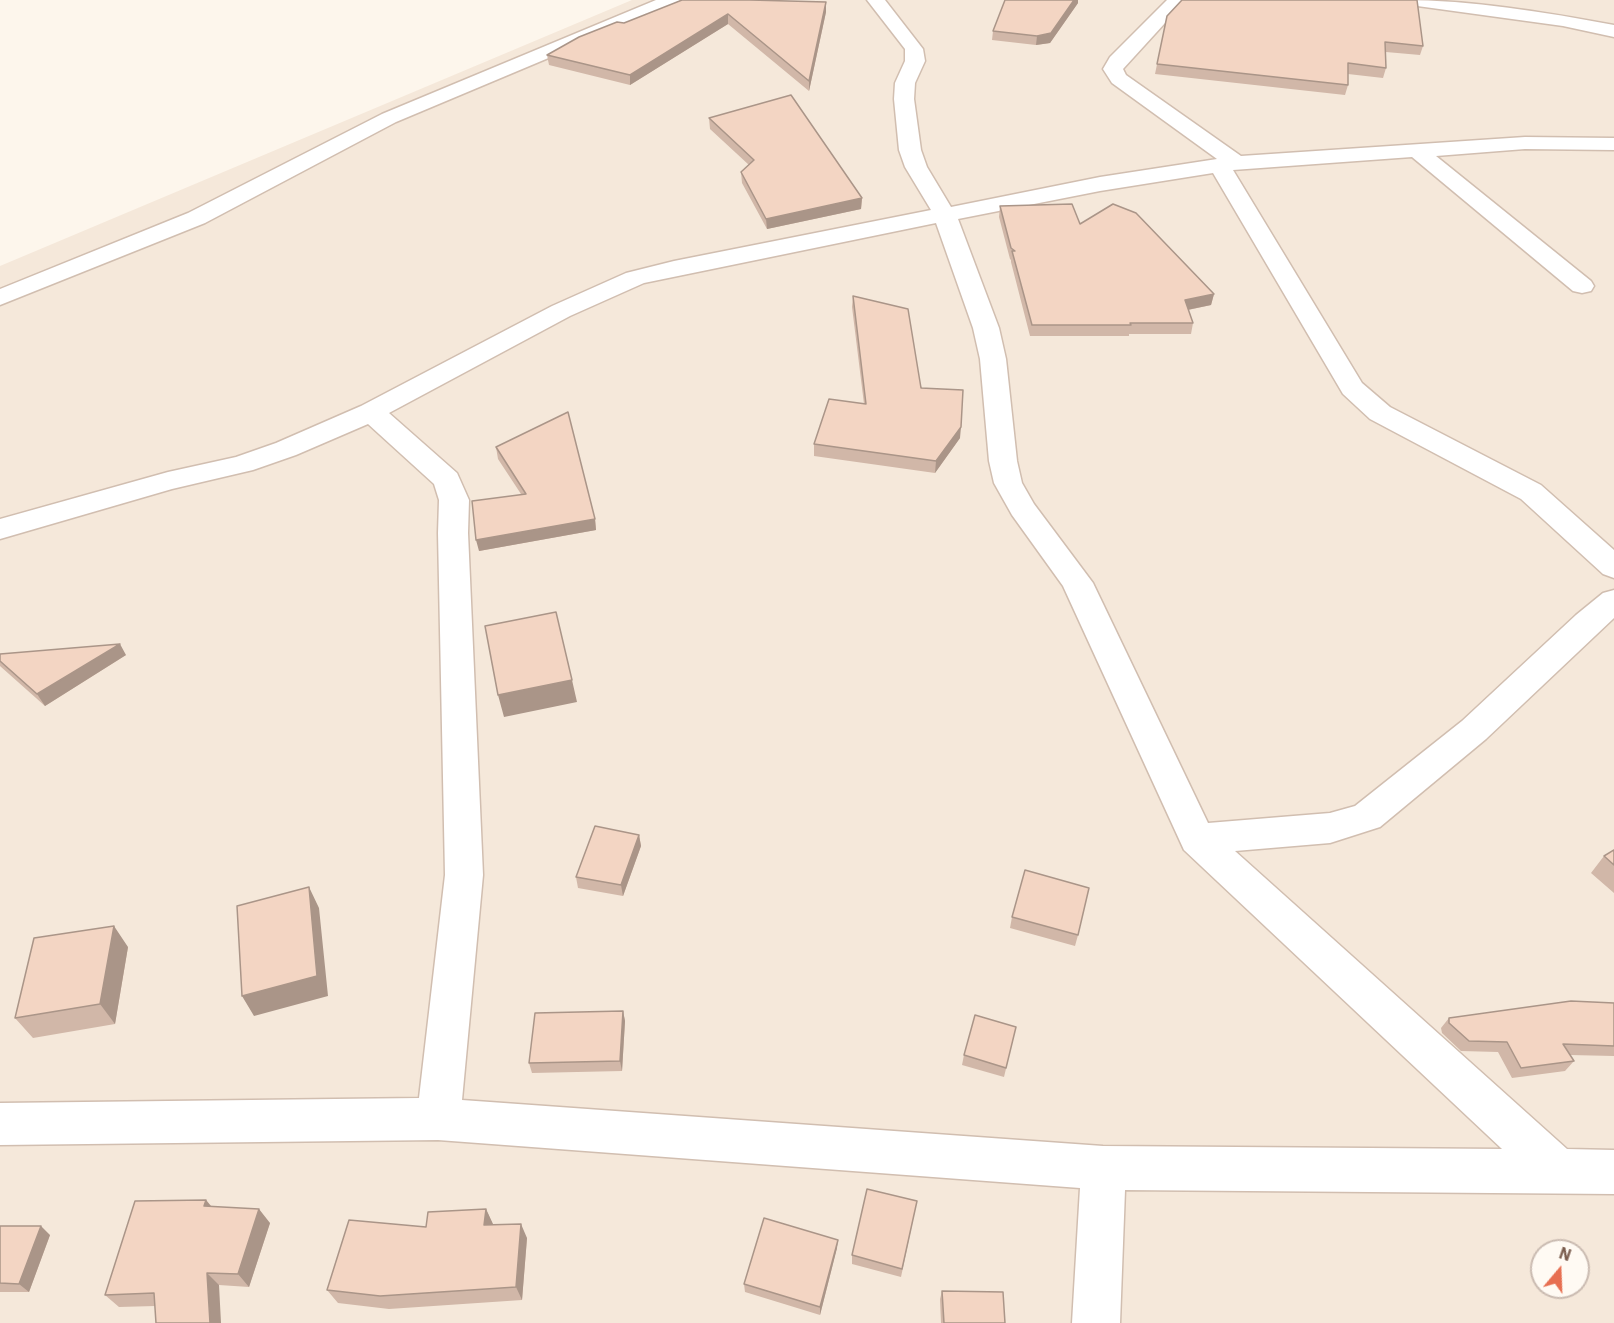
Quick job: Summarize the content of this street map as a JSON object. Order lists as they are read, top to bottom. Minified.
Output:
{"north":"top"}
